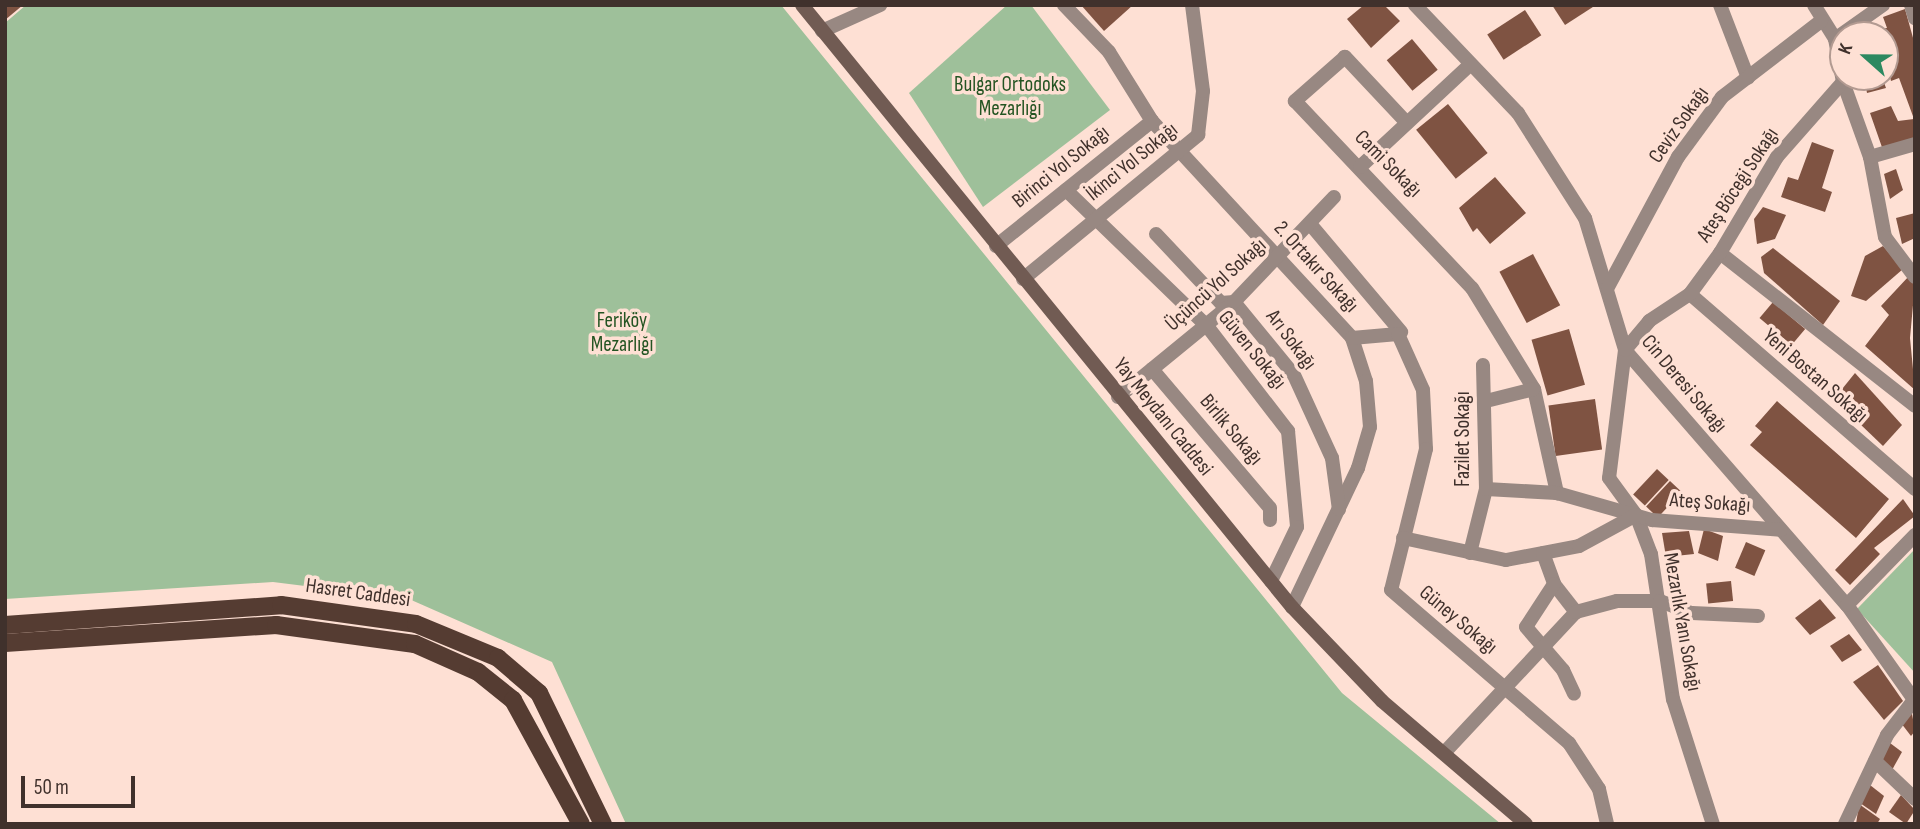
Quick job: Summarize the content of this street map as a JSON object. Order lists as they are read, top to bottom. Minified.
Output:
{"streets":{"main road":["Hasret Caddesi"],"street":["Ceviz Sokağı","İkinci Yol Sokağı","Cami Sokağı","Birinci Yol Sokağı","Ateş Böceği Sokağı","2. Ortakır Sokağı","Üçüncü Yol Sokağı","Arı Sokağı","Güven Sokağı","Yeni Bostan Sokağı","Cin Deresi Sokağı","Yay Meydanı Caddesi","Birlik Sokağı","Fazilet Sokağı","Ateş Sokağı","Güney Sokağı","Mezarlık Yanı Sokağı"]},"crossings":[["Ceviz Sokağı","Cin Deresi Sokağı"],["İkinci Yol Sokağı","2. Ortakır Sokağı"],["İkinci Yol Sokağı","Güven Sokağı"],["İkinci Yol Sokağı","Yay Meydanı Caddesi"],["Birinci Yol Sokağı","2. Ortakır Sokağı"],["Birinci Yol Sokağı","Güven Sokağı"],["Birinci Yol Sokağı","Yay Meydanı Caddesi"],["Ateş Böceği Sokağı","Yeni Bostan Sokağı"],["Ateş Böceği Sokağı","Cin Deresi Sokağı"],["Ateş Böceği Sokağı","Mezarlık Yanı Sokağı"],["2. Ortakır Sokağı","Üçüncü Yol Sokağı"],["2. Ortakır Sokağı","Arı Sokağı"],["2. Ortakır Sokağı","Yay Meydanı Caddesi"],["2. Ortakır Sokağı","Güney Sokağı"],["Üçüncü Yol Sokağı","Arı Sokağı"],["Üçüncü Yol Sokağı","Güven Sokağı"],["Üçüncü Yol Sokağı","Yay Meydanı Caddesi"],["Üçüncü Yol Sokağı","Birlik Sokağı"],["Güven Sokağı","Yay Meydanı Caddesi"],["Cin Deresi Sokağı","Ateş Sokağı"],["Cin Deresi Sokağı","Mezarlık Yanı Sokağı"],["Ateş Sokağı","Mezarlık Yanı Sokağı"]],"parks":["Bulgar Ortodoks Mezarlığı","Feriköy Mezarlığı"],"scale_bar":"50 m","north":"left"}
